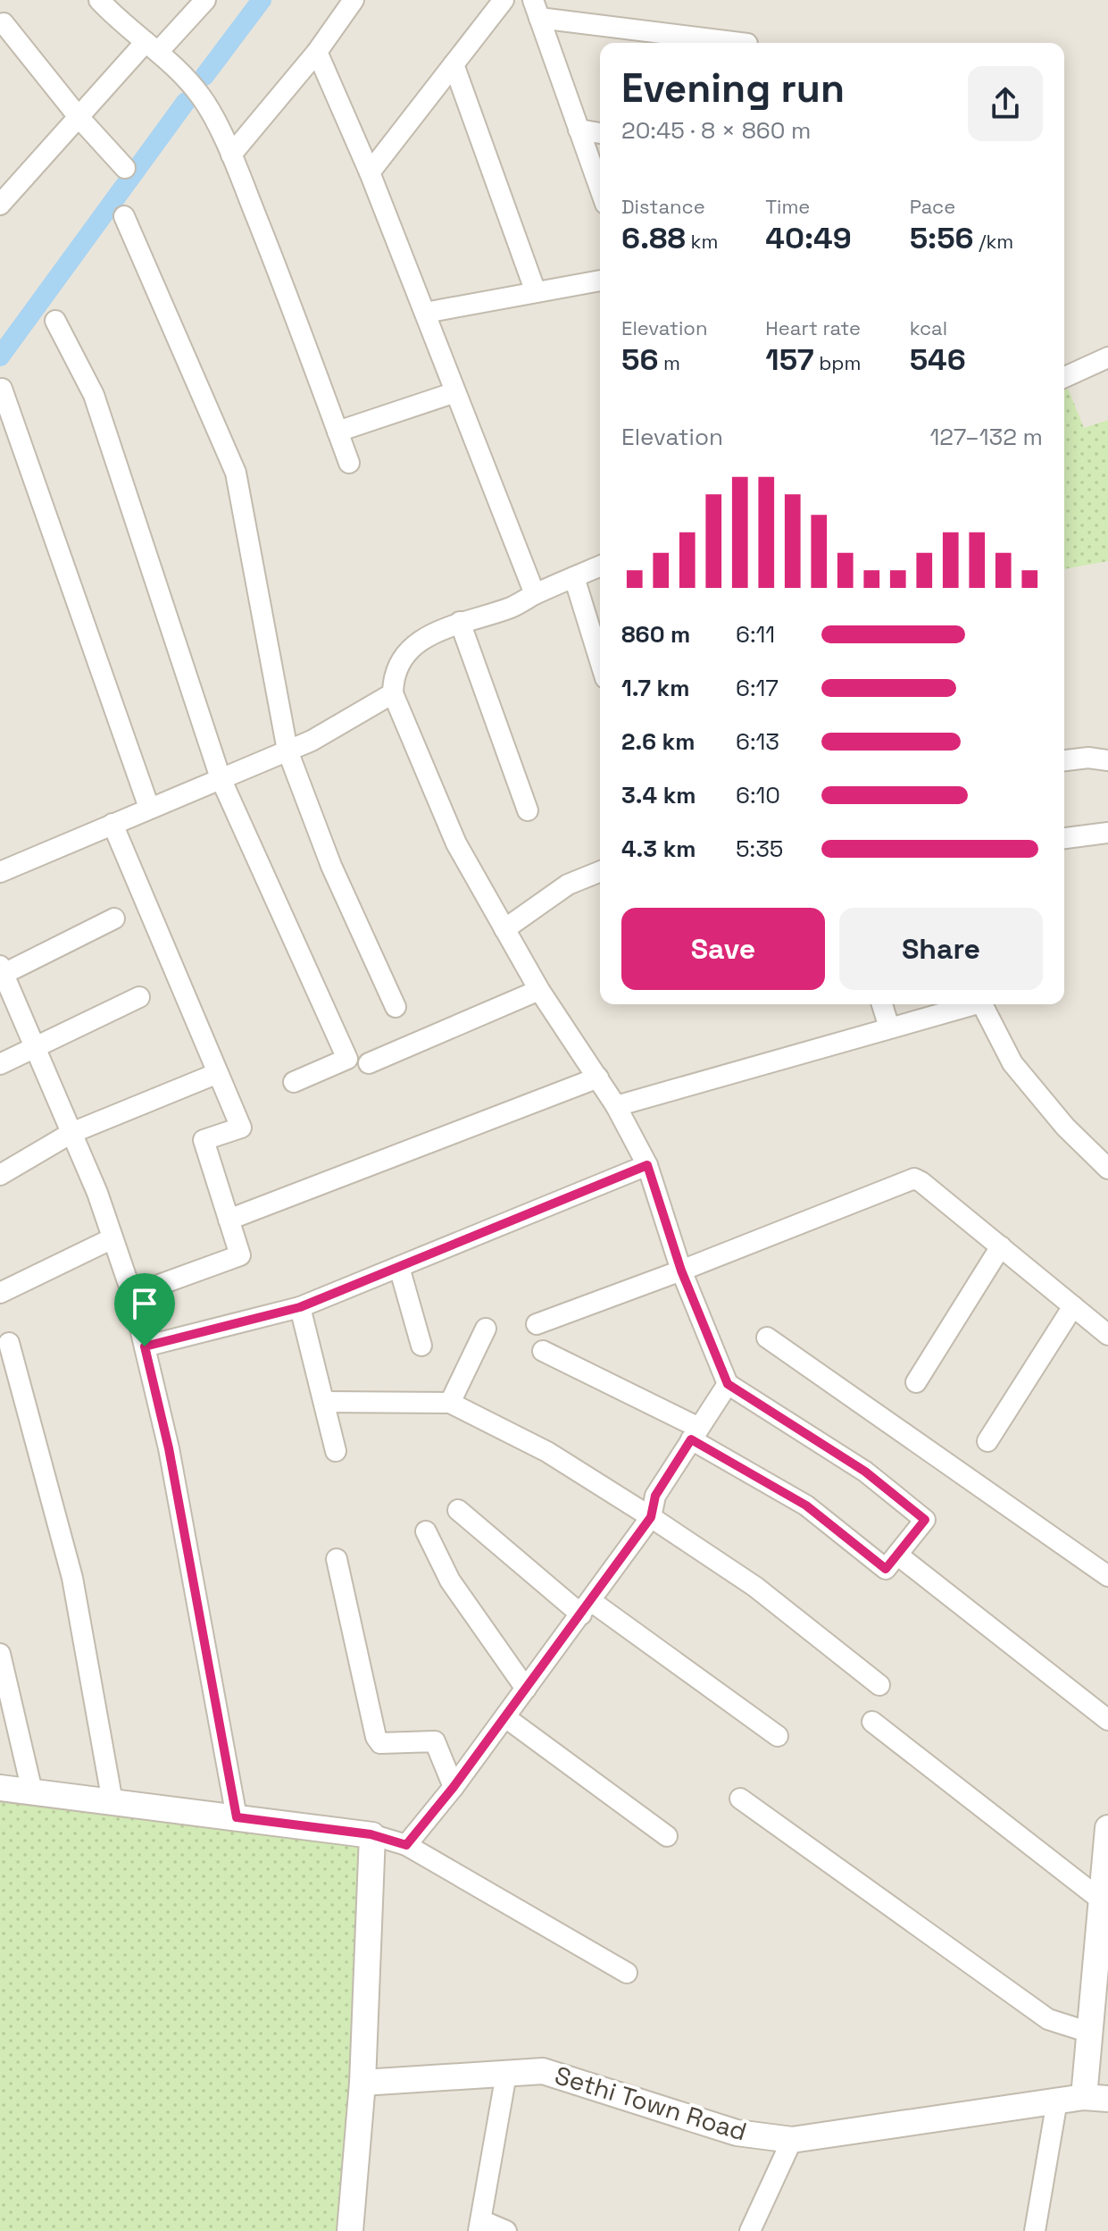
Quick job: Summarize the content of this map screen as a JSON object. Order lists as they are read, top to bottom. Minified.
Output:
{"streets":{"street":["Sethi Town Road"]},"page":{"heading":["Evening run","20:45 · 8 × 860 m"],"stats":[["Distance","6.88 km"],["Time","40:49"],["Pace","5:56 /km"],["Elevation","56 m"],["Heart rate","157 bpm"],["kcal","546"]],"chart":["Elevation","127–132 m"],"list":[{"name":"860 m","note":"6:11"},{"name":"1.7 km","note":"6:17"},{"name":"2.6 km","note":"6:13"},{"name":"3.4 km","note":"6:10"},{"name":"4.3 km","note":"5:35"}],"buttons":["Save","Share"]}}
